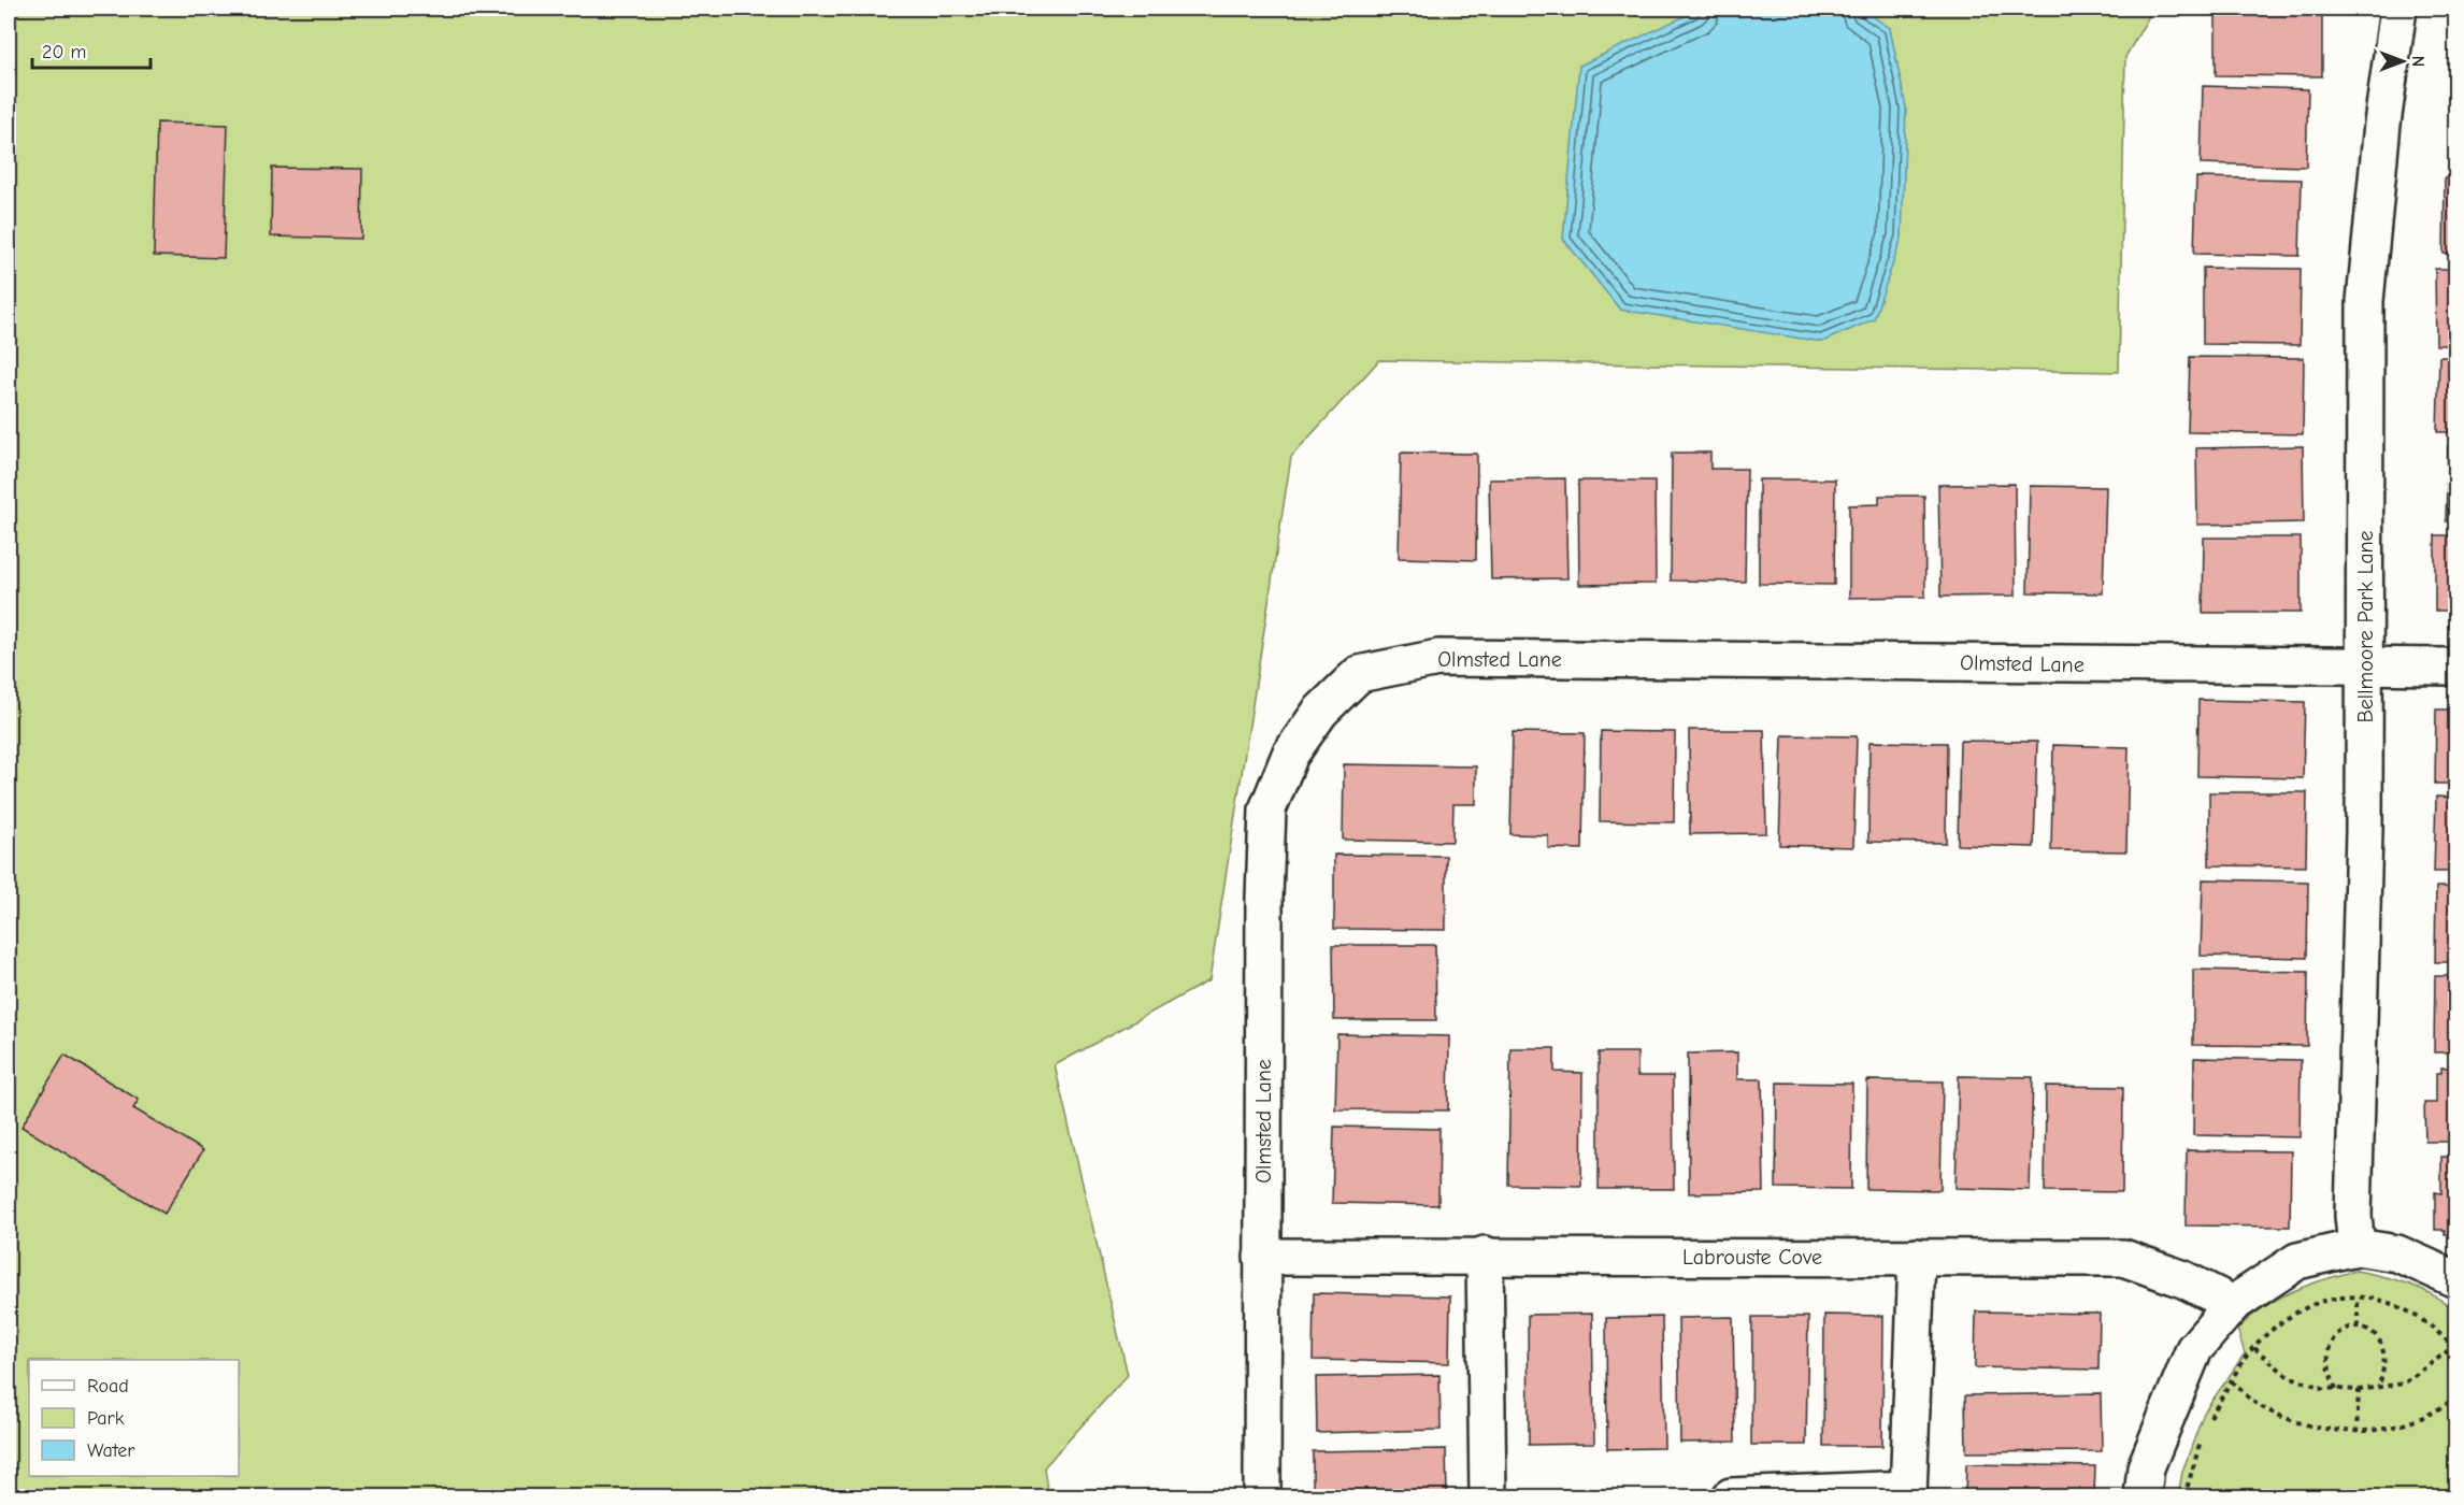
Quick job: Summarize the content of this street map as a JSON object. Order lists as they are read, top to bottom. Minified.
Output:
{"streets":{"street":["Bellmoore Park Lane","Olmsted Lane","Labrouste Cove"]},"crossings":[["Bellmoore Park Lane","Olmsted Lane"],["Olmsted Lane","Labrouste Cove"]],"legend":["Road","Park","Water"],"scale_bar":"20 m","north":"right"}
